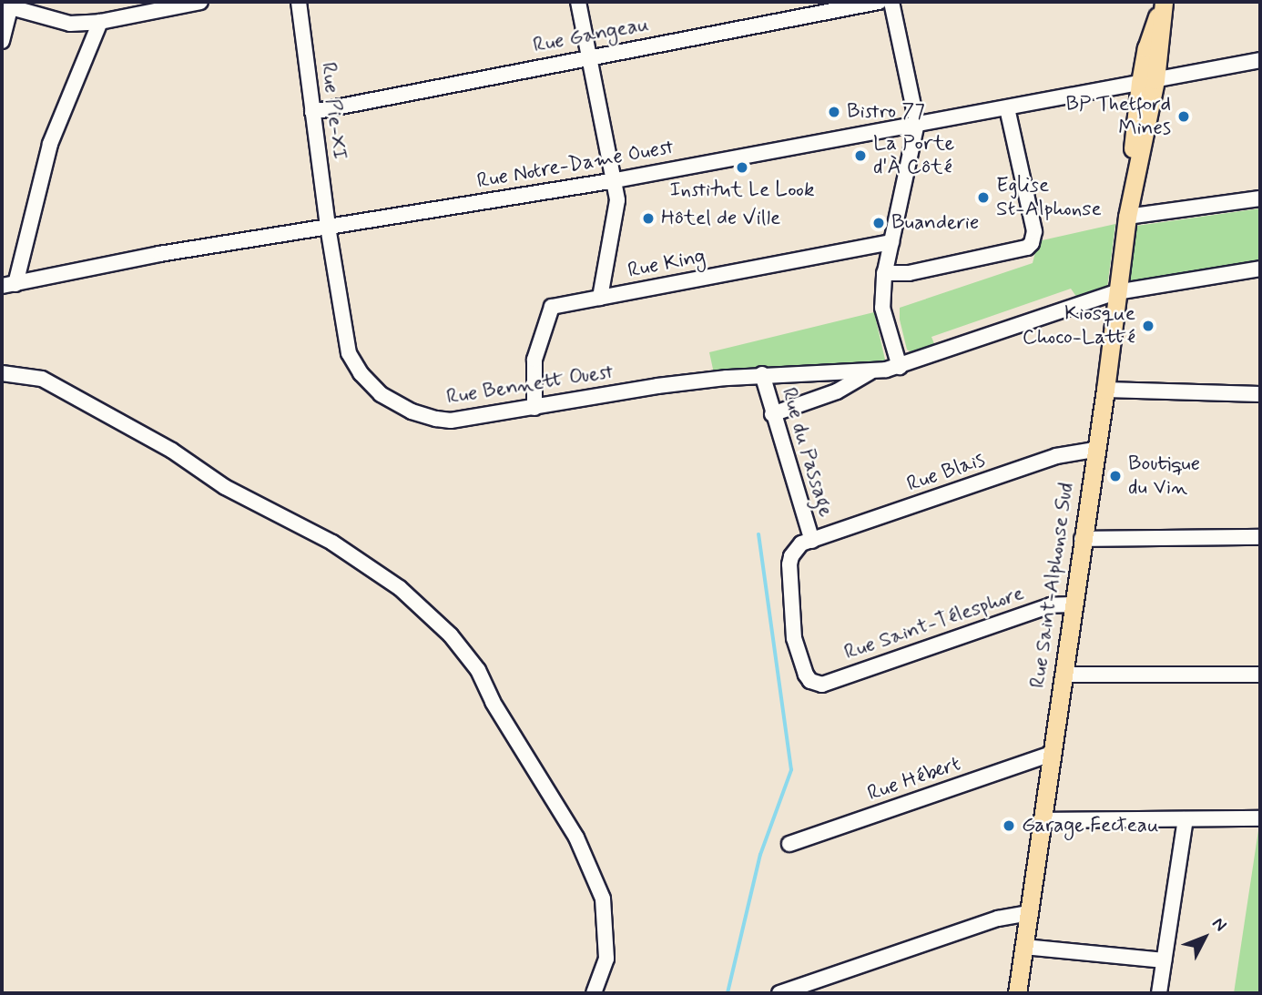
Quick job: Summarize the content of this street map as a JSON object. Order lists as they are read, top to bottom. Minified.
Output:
{"streets":{"main road":["Rue Saint-Alphonse Sud"],"street":["Rue Gangeau","Rue Pie-XI","Rue Notre-Dame Ouest","Rue King","Rue Bennett Ouest","Rue du Passage","Rue Blais","Rue Saint-Télesphore","Rue Hébert"]},"crossings":[["Rue Gangeau","Rue Pie-XI"],["Rue Pie-XI","Rue Notre-Dame Ouest"],["Rue Pie-XI","Rue Bennett Ouest"],["Rue Notre-Dame Ouest","Rue Bennett Ouest"],["Rue Notre-Dame Ouest","Rue Saint-Alphonse Sud"],["Rue King","Rue Bennett Ouest"],["Rue Bennett Ouest","Rue du Passage"],["Rue Bennett Ouest","Rue Saint-Alphonse Sud"],["Rue du Passage","Rue Blais"],["Rue du Passage","Rue Saint-Télesphore"],["Rue Blais","Rue Saint-Alphonse Sud"],["Rue Saint-Alphonse Sud","Rue Saint-Télesphore"],["Rue Saint-Alphonse Sud","Rue Hébert"]],"places":["Bistro 77","BP Thetford Mines","La Porte d'À Côté","Institut Le Look","Eglise St-Alphonse","Hôtel de Ville","Buanderie","Kiosque Choco-Latté","Boutique du Vin","Garage Fecteau"],"north":"top right"}
